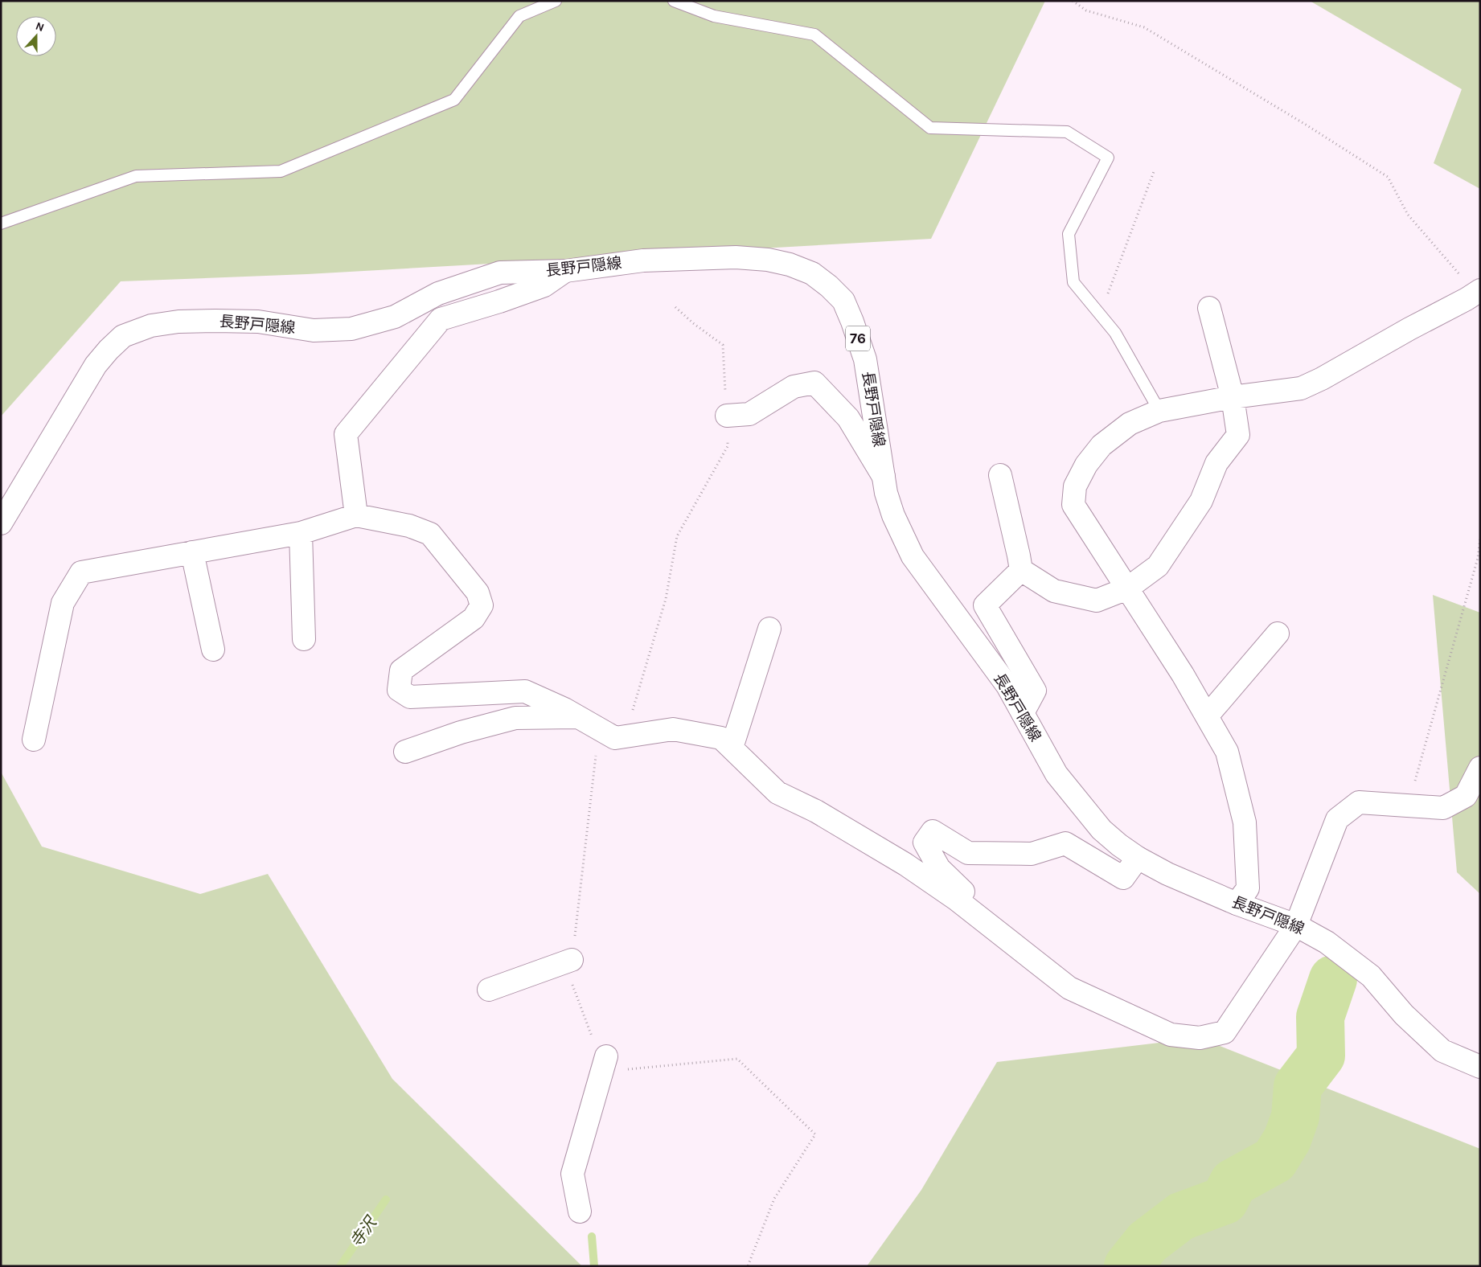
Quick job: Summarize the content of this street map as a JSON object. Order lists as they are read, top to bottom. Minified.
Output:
{"streets":{"street":["長野戸隠線","76"]},"water":["寺沢"],"north":"top"}
